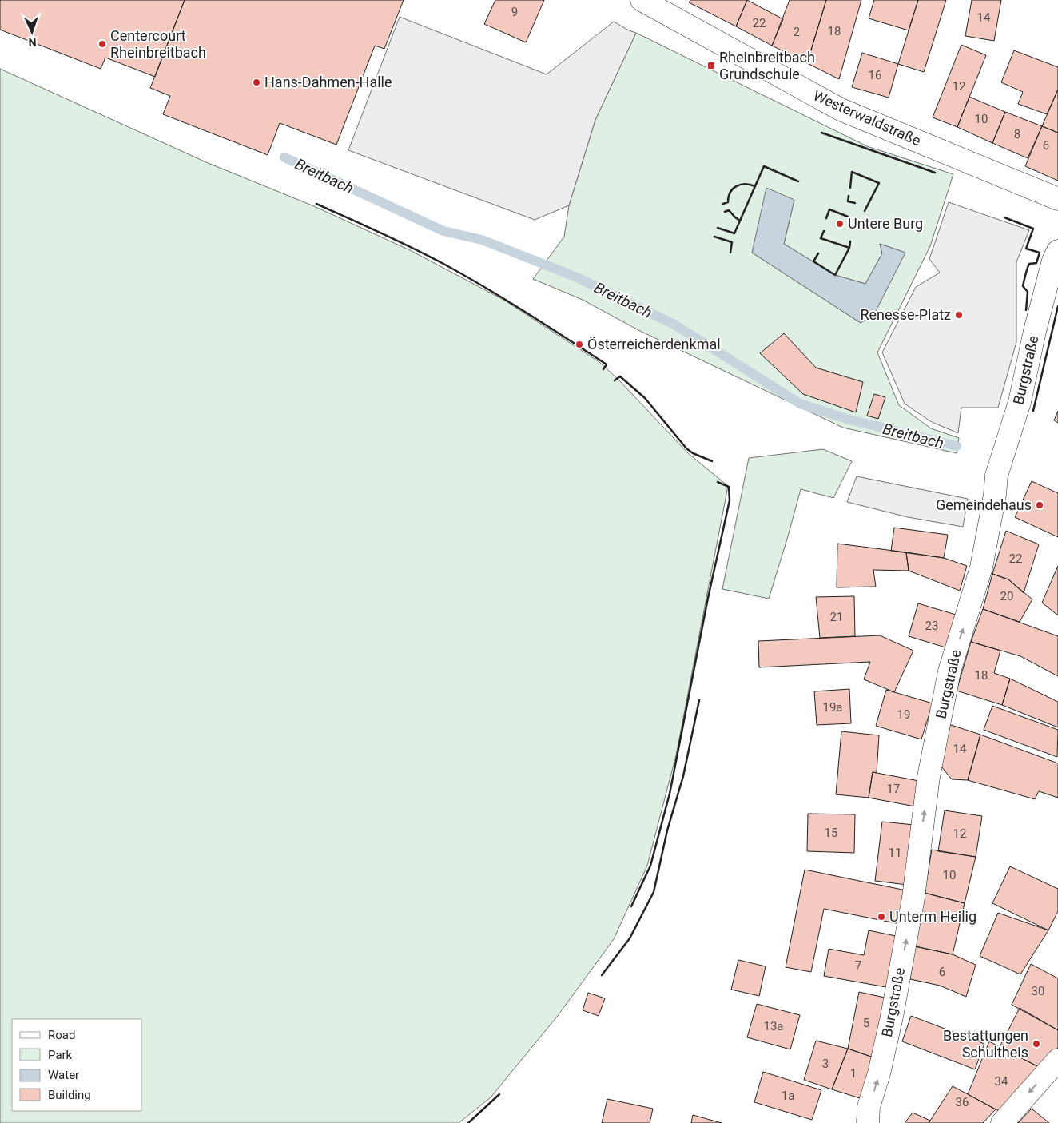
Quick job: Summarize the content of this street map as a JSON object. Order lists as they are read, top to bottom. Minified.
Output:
{"streets":{"street":["Westerwaldstraße","Burgstraße"]},"one_way":["Burgstraße"],"water":["Breitbach"],"places":{"other":["Centercourt Rheinbreitbach","Hans-Dahmen-Halle","Untere Burg","Renesse-Platz","Österreicherdenkmal","Gemeindehaus","Unterm Heilig","Bestattungen Schultheis"],"transit":["Rheinbreitbach Grundschule"]},"house_numbers":["9","14","22","18","2","16","12","10","8","6","22","20","21","23","18","19a","19","14","17","15","12","11","10","7","6","30","5","13a","3","1","34","1a","36"],"legend":["Road","Park","Water","Building"],"north":"bottom"}
